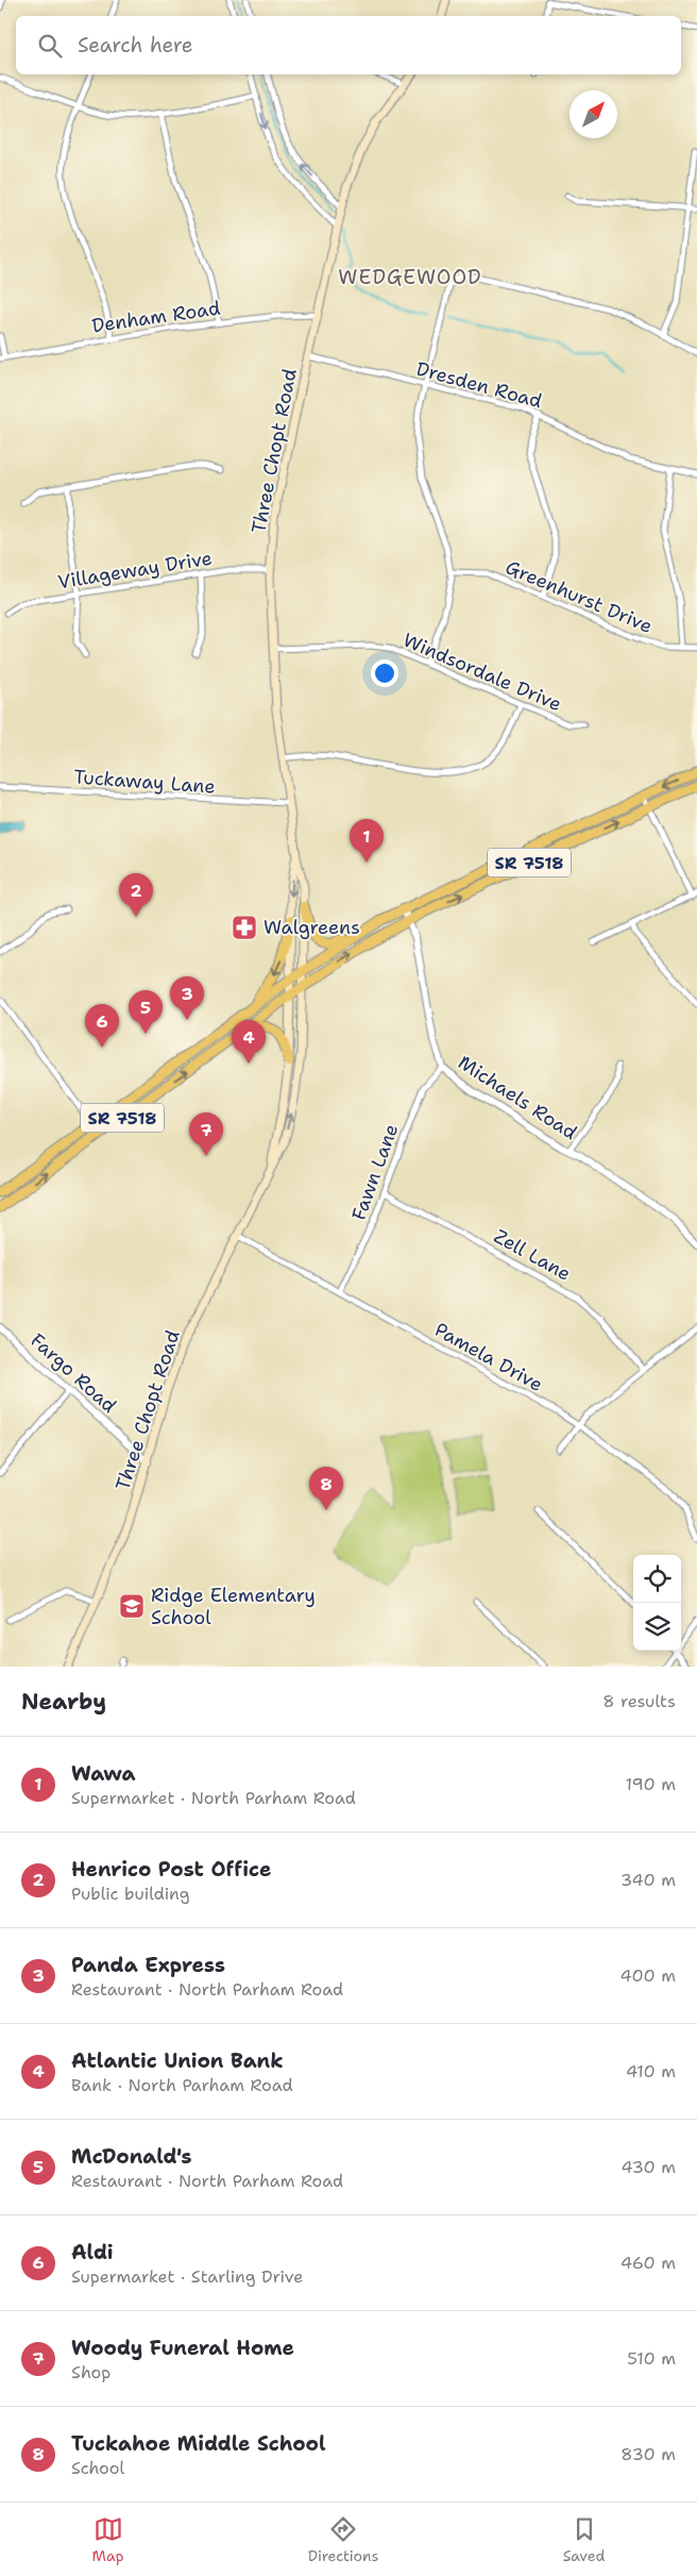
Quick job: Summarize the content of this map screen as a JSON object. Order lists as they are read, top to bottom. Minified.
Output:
{"streets":{"highway":["SR 7518"],"main road":["Three Chopt Road"],"street":["Denham Road","Dresden Road","Villageway Drive","Greenhurst Drive","Windsordale Drive","Tuckaway Lane","Michaels Road","Fawn Lane","Zell Lane","Pamela Drive","Fargo Road"]},"crossings":[["Denham Road","Three Chopt Road"],["Dresden Road","Three Chopt Road"],["Three Chopt Road","Villageway Drive"],["Three Chopt Road","Windsordale Drive"],["Three Chopt Road","Tuckaway Lane"],["Three Chopt Road","SR 7518"],["Three Chopt Road","Pamela Drive"],["Three Chopt Road","Fargo Road"],["SR 7518","Michaels Road"],["Michaels Road","Fawn Lane"],["Fawn Lane","Zell Lane"],["Fawn Lane","Pamela Drive"]],"districts":["WEDGEWOOD"],"places":{"pharmacy":["Walgreens"],"school or university":["Ridge Elementary School"]},"north":"top right","page":{"search":"Search here","pins":["1","2","3","5","6","4","7","8"],"heading":["Nearby","8 results"],"list":[{"mark":"1","name":"Wawa","note":"Supermarket · North Parham Road","value":"190 m"},{"mark":"2","name":"Henrico Post Office","note":"Public building","value":"340 m"},{"mark":"3","name":"Panda Express","note":"Restaurant · North Parham Road","value":"400 m"},{"mark":"4","name":"Atlantic Union Bank","note":"Bank · North Parham Road","value":"410 m"},{"mark":"5","name":"McDonald's","note":"Restaurant · North Parham Road","value":"430 m"},{"mark":"6","name":"Aldi","note":"Supermarket · Starling Drive","value":"460 m"},{"mark":"7","name":"Woody Funeral Home","note":"Shop","value":"510 m"},{"mark":"8","name":"Tuckahoe Middle School","note":"School","value":"830 m"}],"nav":["Map","Directions","Saved"]}}
